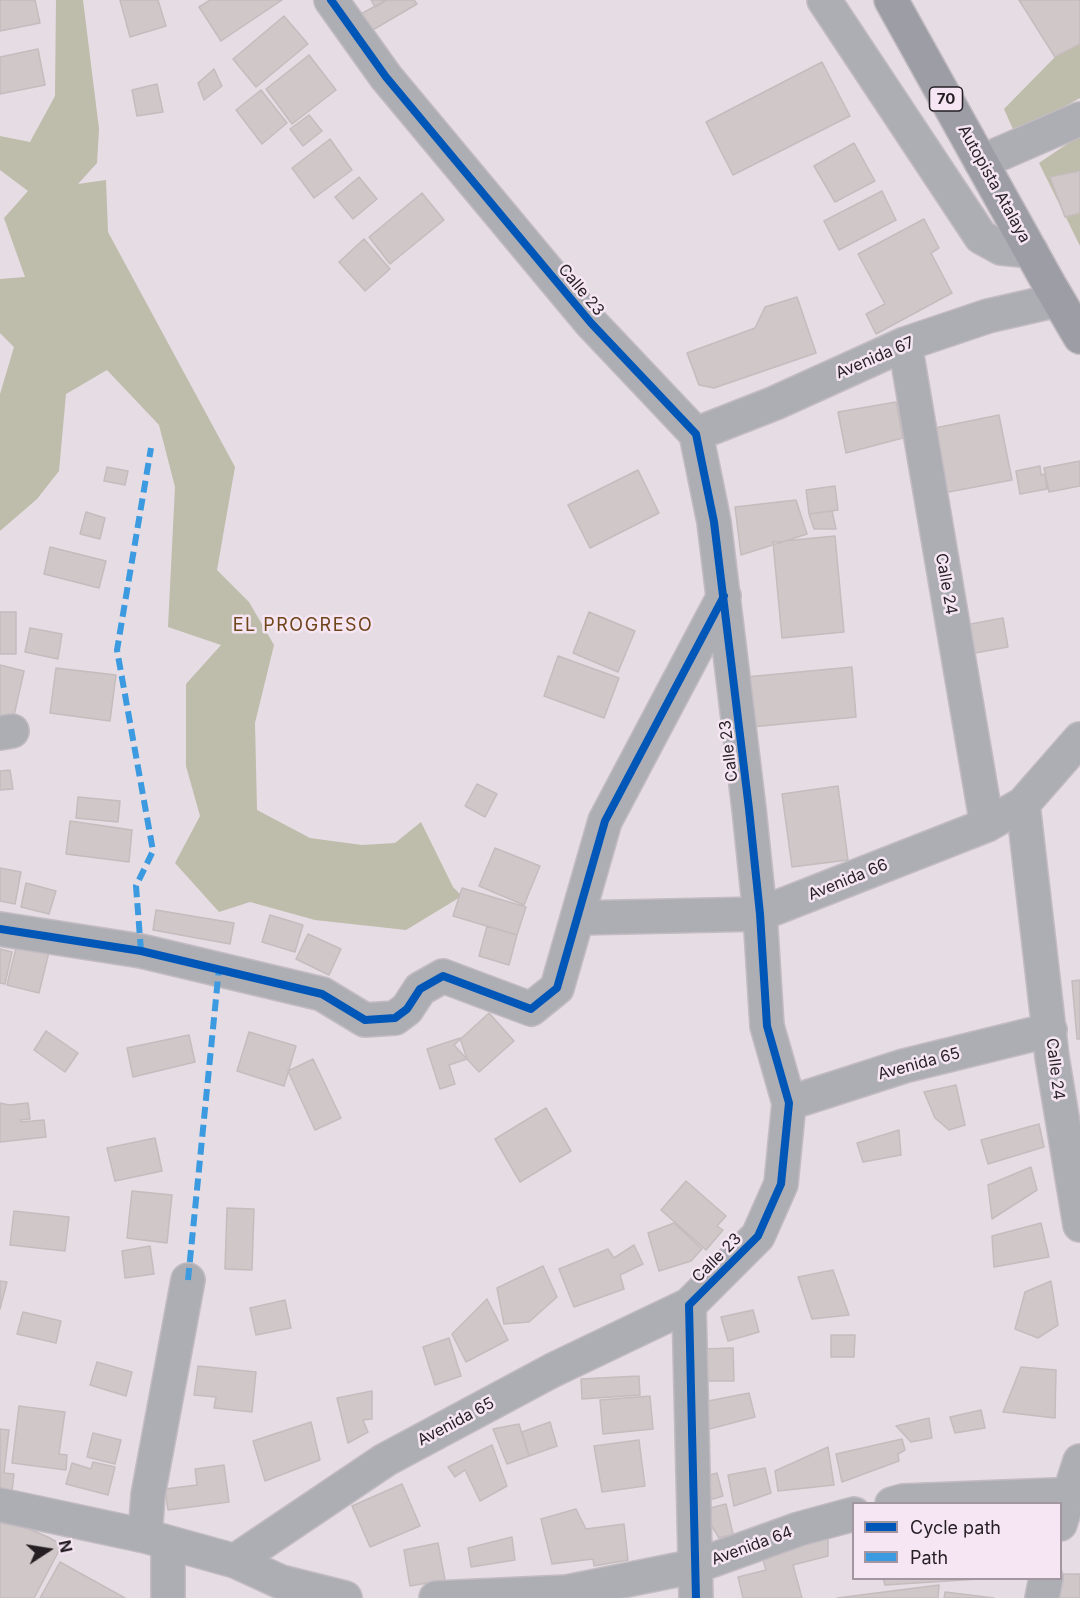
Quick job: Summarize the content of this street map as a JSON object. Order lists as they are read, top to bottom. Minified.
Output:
{"streets":{"main road":["70","Autopista Atalaya"],"street":["Calle 23","Avenida 67","Calle 24","Avenida 66","Avenida 65","Avenida 64"]},"crossings":[["Autopista Atalaya","Avenida 67"],["Calle 23","Avenida 67"],["Calle 23","Avenida 66"],["Calle 23","Avenida 65"],["Calle 23","Avenida 64"],["Avenida 67","Calle 24"],["Calle 24","Avenida 66"],["Calle 24","Avenida 65"]],"districts":["EL PROGRESO"],"legend":["Cycle path","Path"],"north":"right"}
